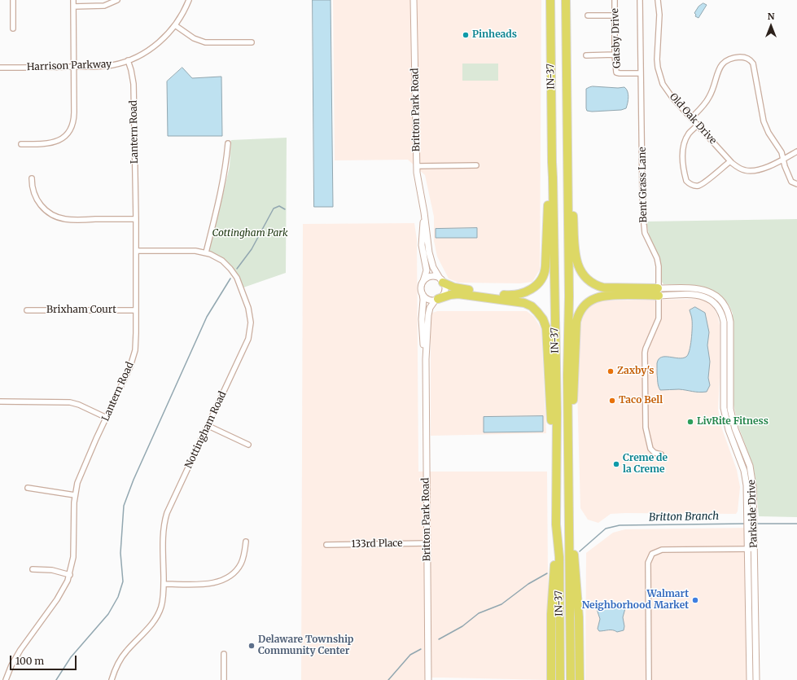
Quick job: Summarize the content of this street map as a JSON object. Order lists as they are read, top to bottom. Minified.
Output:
{"streets":{"highway":["IN-37"],"street":["Gatsby Drive","Harrison Parkway","Britton Park Road","Old Oak Drive","Lantern Road","Bent Grass Lane","Brixham Court","Nottingham Road","Parkside Drive","133rd Place"]},"crossings":[["Gatsby Drive","Bent Grass Lane"],["Harrison Parkway","Lantern Road"],["Britton Park Road","133rd Place"],["Lantern Road","Brixham Court"],["Lantern Road","Nottingham Road"],["Bent Grass Lane","Parkside Drive"]],"water":["Britton Branch"],"parks":["Cottingham Park"],"places":["Pinheads","Zaxby's","Taco Bell","LivRite Fitness","Creme de la Creme","Walmart Neighborhood Market","Delaware Township Community Center"],"scale_bar":"100 m","north":"top"}
